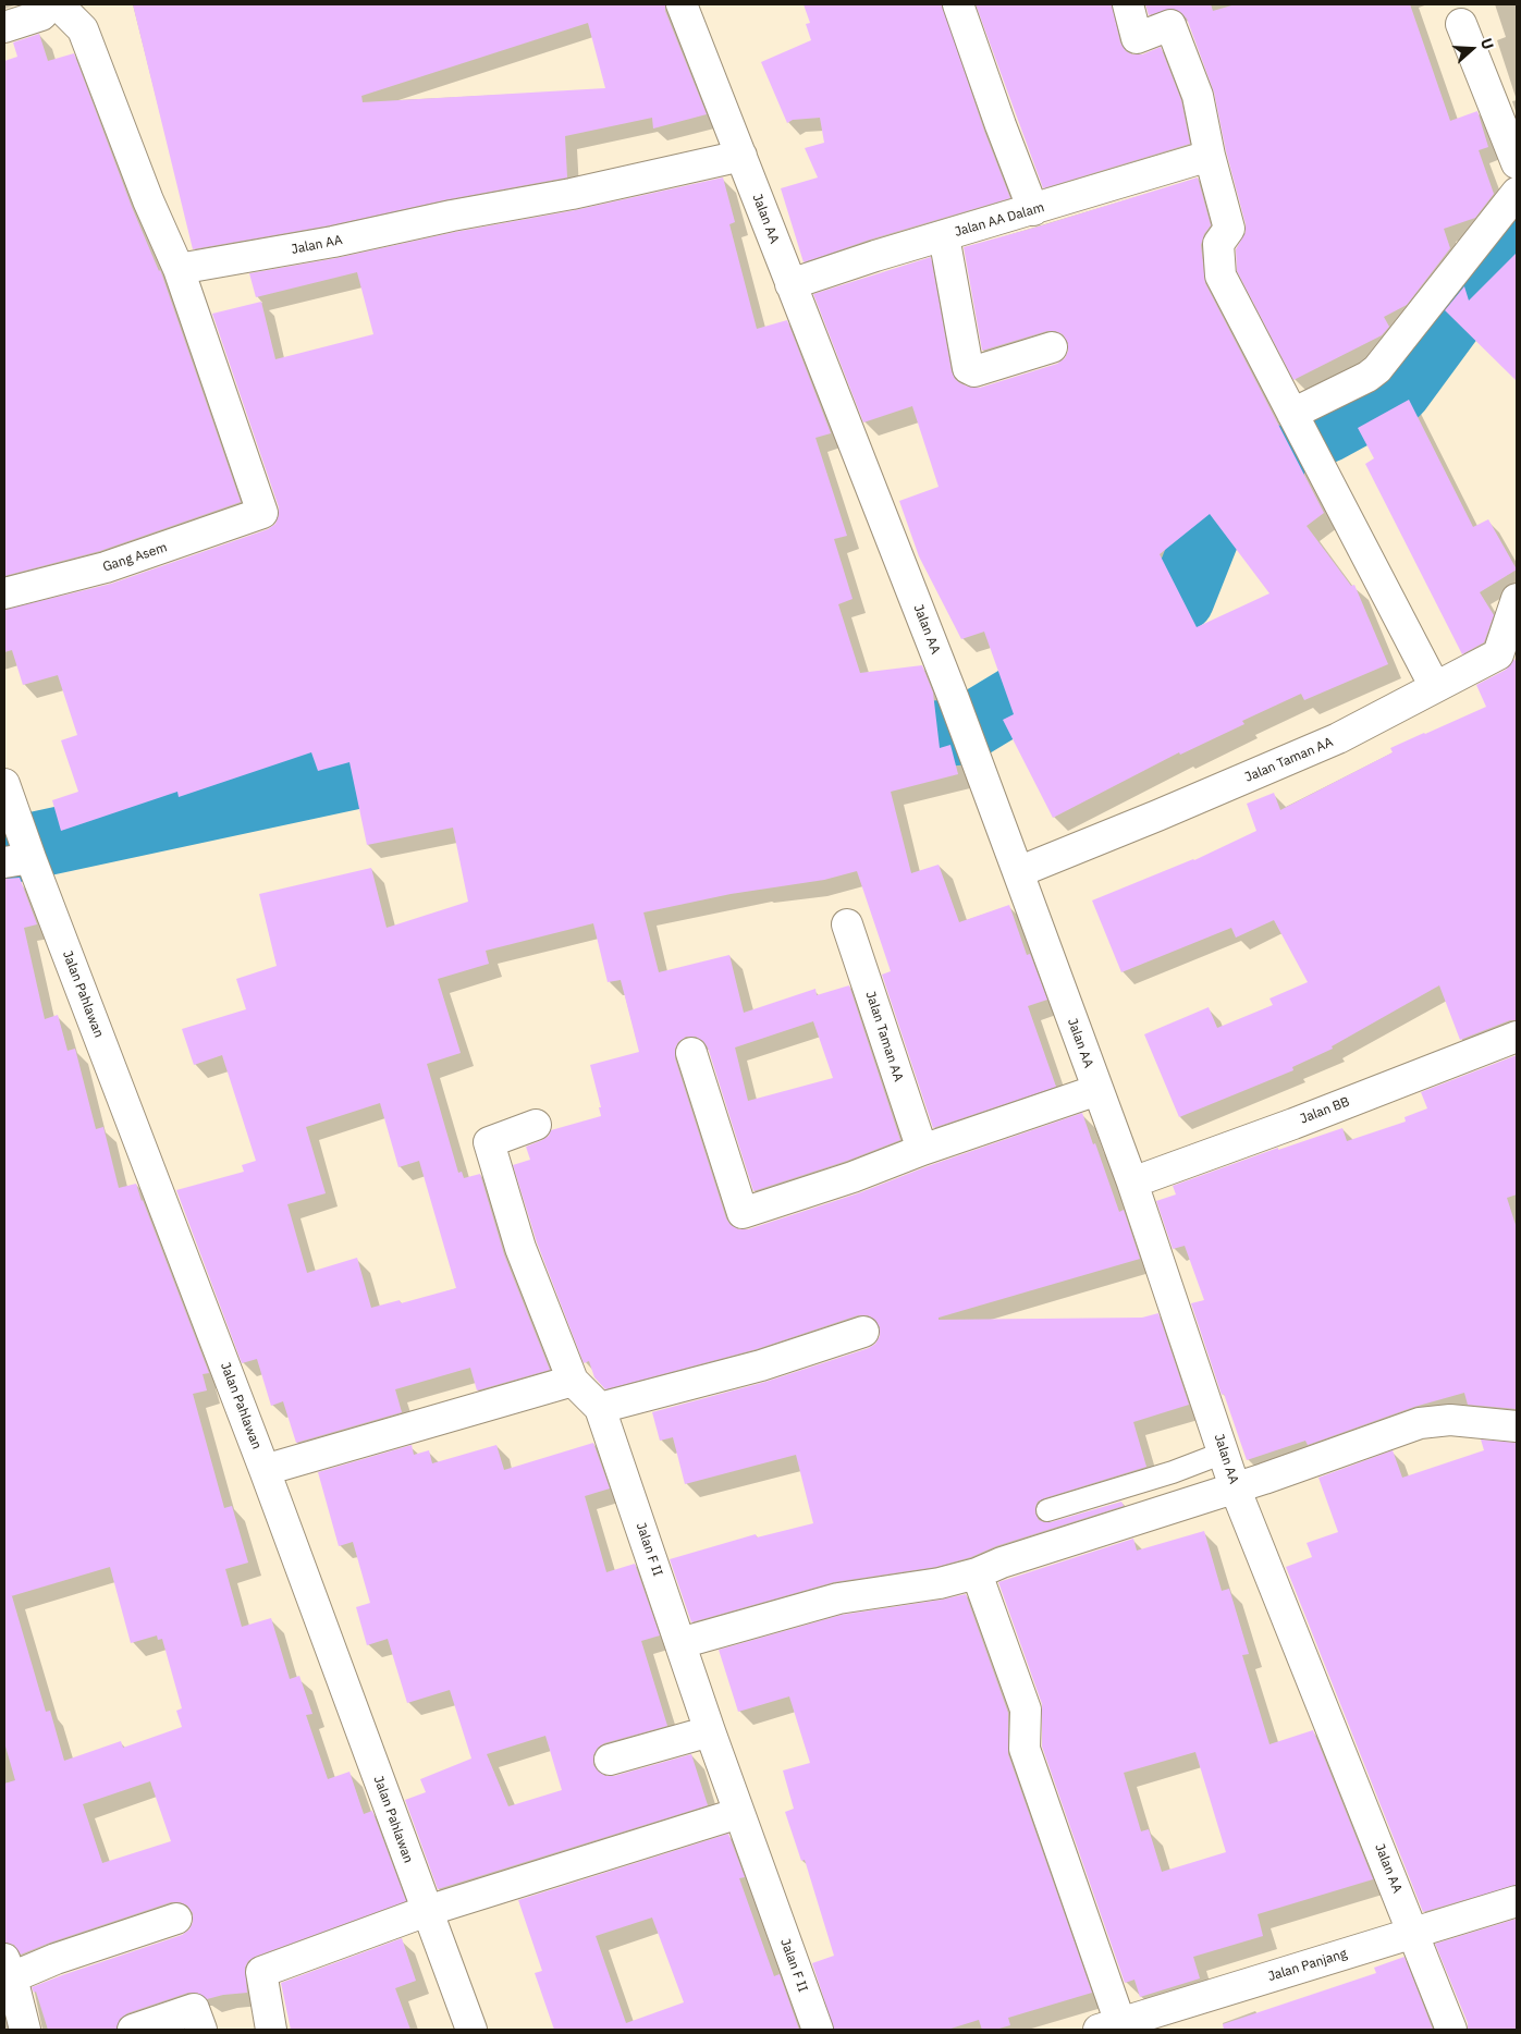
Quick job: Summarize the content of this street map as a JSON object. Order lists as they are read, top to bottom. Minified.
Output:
{"streets":{"street":["Jalan AA","Jalan AA Dalam","Gang Asem","Jalan Taman AA","Jalan Pahlawan","Jalan BB","Jalan F II","Jalan Panjang"]},"crossings":[["Jalan AA","Jalan AA Dalam"],["Jalan AA","Gang Asem"],["Jalan AA","Jalan Taman AA"],["Jalan AA","Jalan BB"],["Jalan AA","Jalan Panjang"]],"north":"right"}
